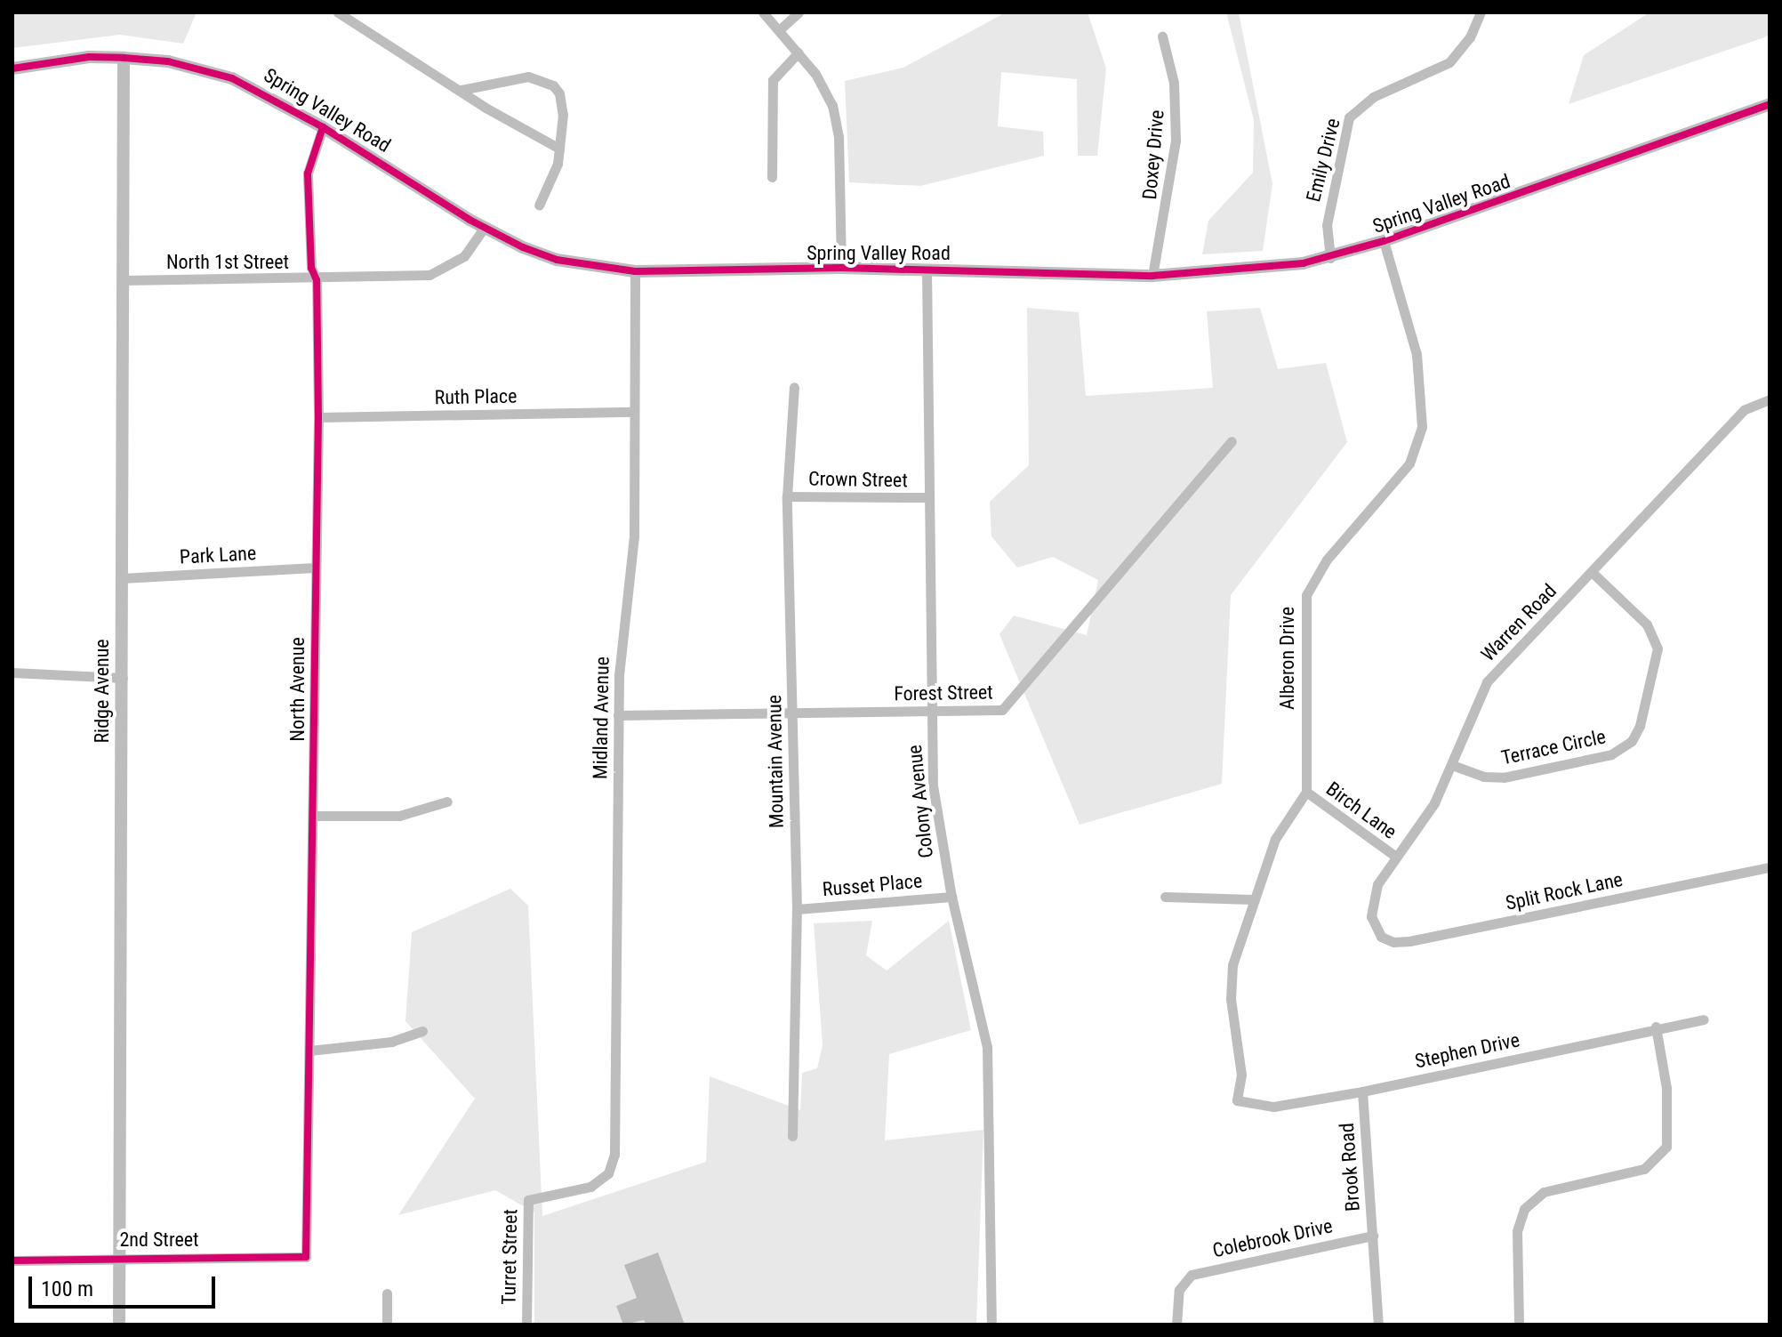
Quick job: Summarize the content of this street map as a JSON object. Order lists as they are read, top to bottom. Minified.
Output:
{"streets":{"street":["Spring Valley Road","Doxey Drive","Emily Drive","North 1st Street","Ruth Place","Crown Street","Park Lane","Warren Road","Alberon Drive","North Avenue","Ridge Avenue","Forest Street","Midland Avenue","Terrace Circle","Mountain Avenue","Colony Avenue","Birch Lane","Russet Place","Split Rock Lane","Stephen Drive","Brook Road","Colebrook Drive","2nd Street","Turret Street"]},"crossings":[["Spring Valley Road","Doxey Drive"],["Spring Valley Road","Emily Drive"],["Spring Valley Road","North 1st Street"],["Spring Valley Road","Alberon Drive"],["Spring Valley Road","North Avenue"],["Spring Valley Road","Ridge Avenue"],["Spring Valley Road","Midland Avenue"],["Spring Valley Road","Colony Avenue"],["North 1st Street","North Avenue"],["North 1st Street","Ridge Avenue"],["Ruth Place","North Avenue"],["Ruth Place","Midland Avenue"],["Crown Street","Mountain Avenue"],["Crown Street","Colony Avenue"],["Park Lane","North Avenue"],["Park Lane","Ridge Avenue"],["Warren Road","Terrace Circle"],["Warren Road","Birch Lane"],["Warren Road","Split Rock Lane"],["Alberon Drive","Birch Lane"],["North Avenue","2nd Street"],["Ridge Avenue","2nd Street"],["Forest Street","Midland Avenue"],["Forest Street","Mountain Avenue"],["Forest Street","Colony Avenue"],["Midland Avenue","Turret Street"],["Mountain Avenue","Russet Place"],["Colony Avenue","Russet Place"],["Stephen Drive","Brook Road"],["Brook Road","Colebrook Drive"]],"scale_bar":"100 m"}
